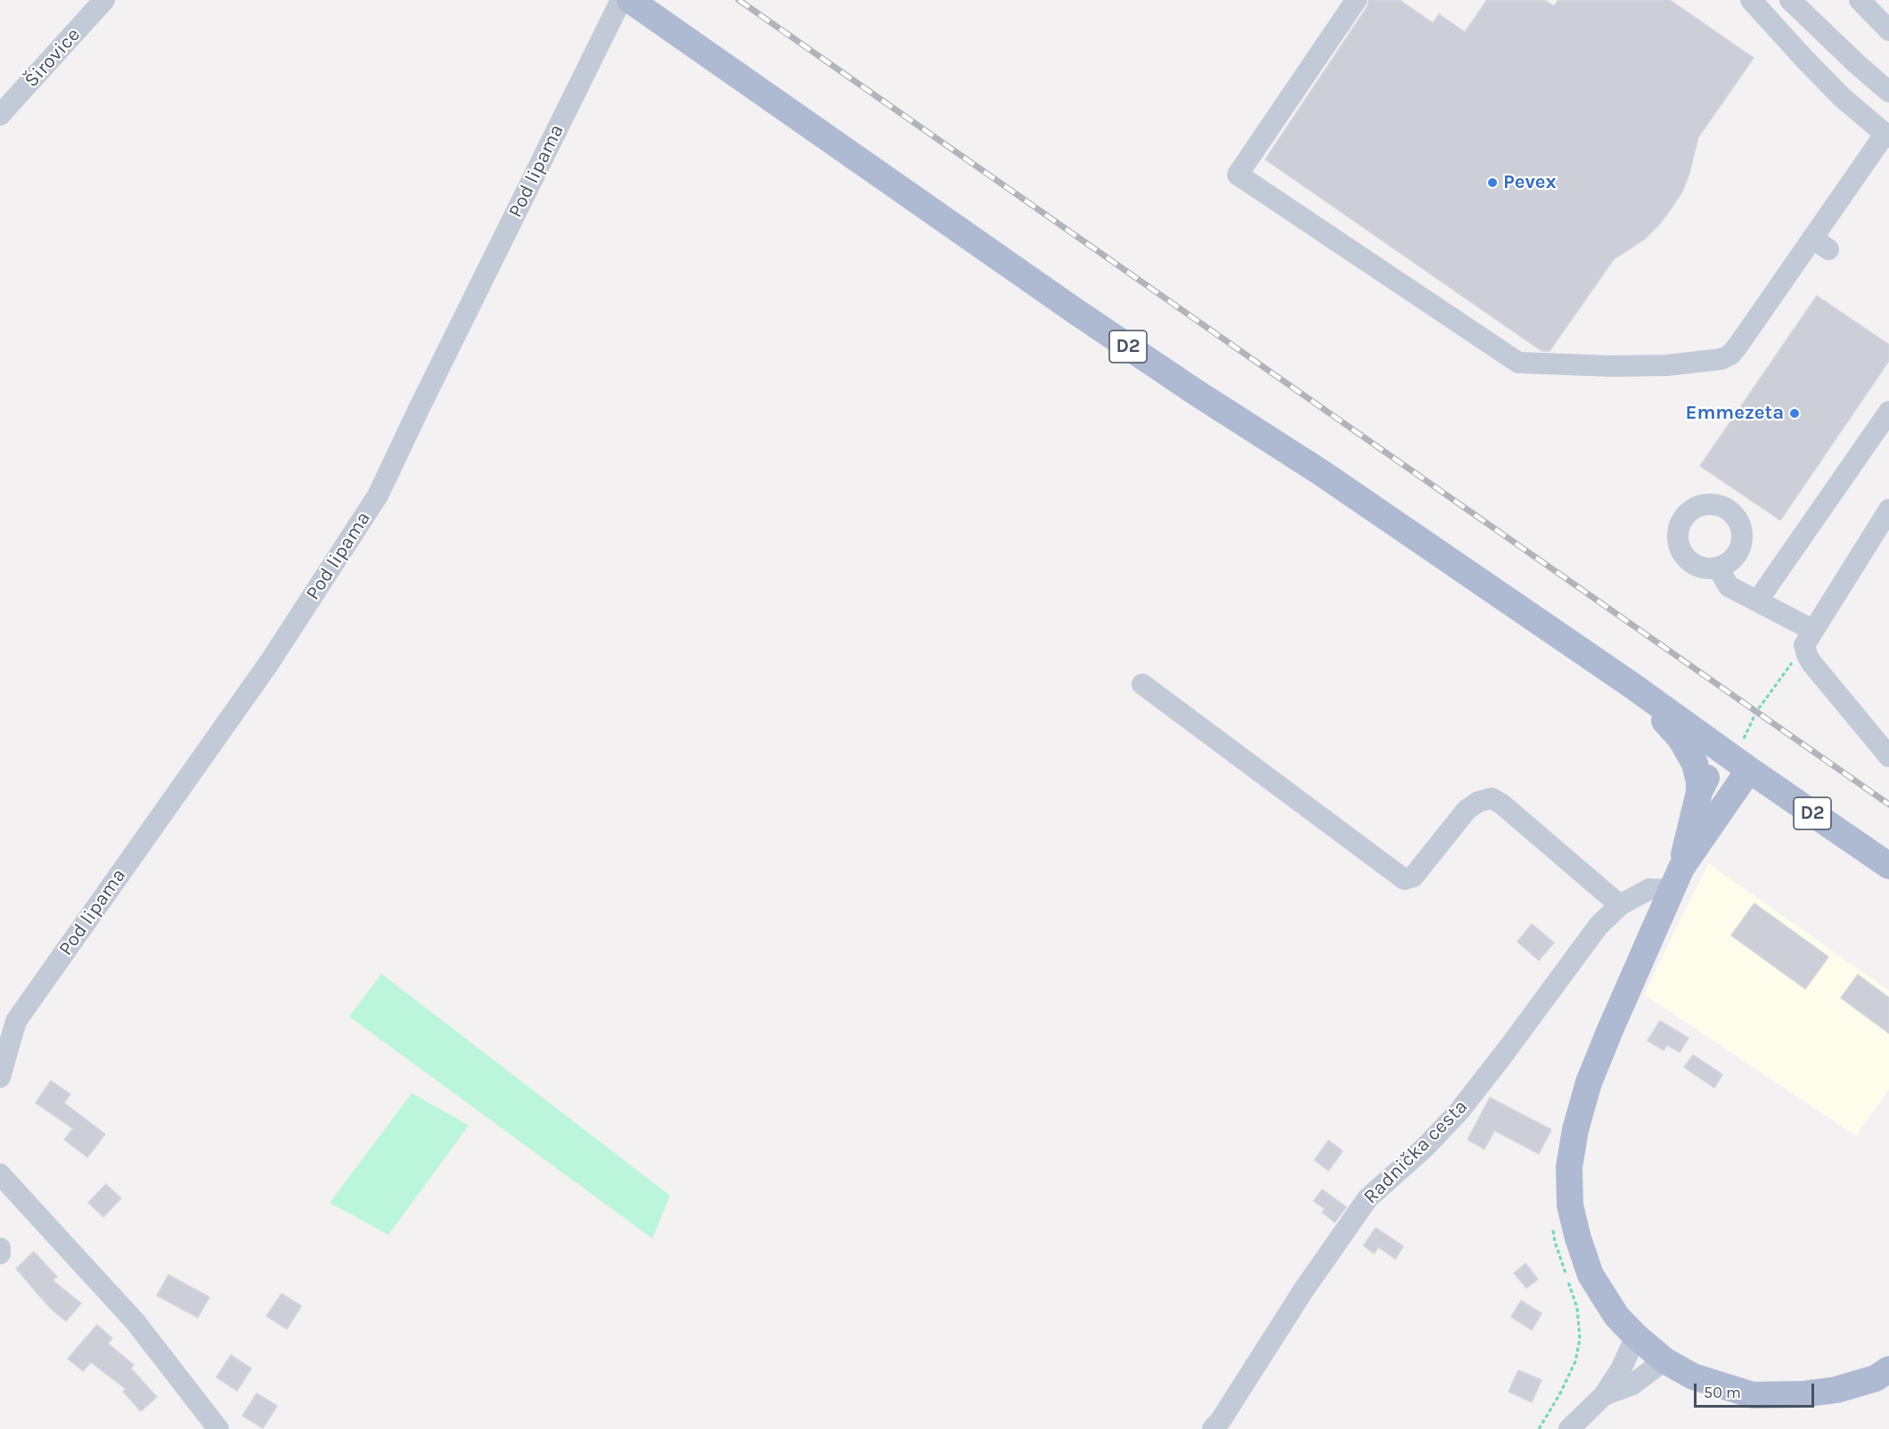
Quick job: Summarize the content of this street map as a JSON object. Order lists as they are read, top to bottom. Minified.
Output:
{"streets":{"main road":["D2"],"street":["Širovice","Pod lipama","Radnička cesta"]},"places":["Pevex","Emmezeta"],"scale_bar":"50 m"}
